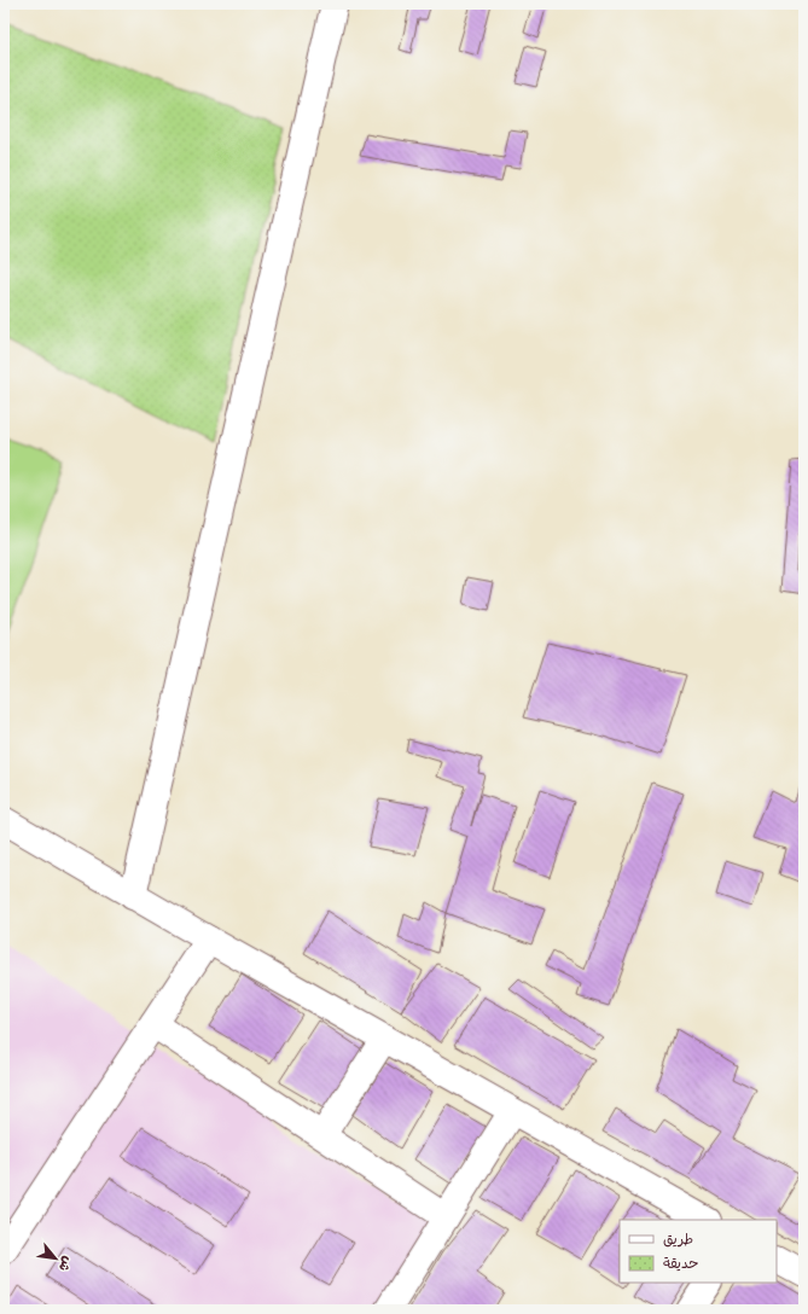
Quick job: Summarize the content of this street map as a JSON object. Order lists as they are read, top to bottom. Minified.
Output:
{"legend":["طريق","حديقة"],"north":"bottom right"}
